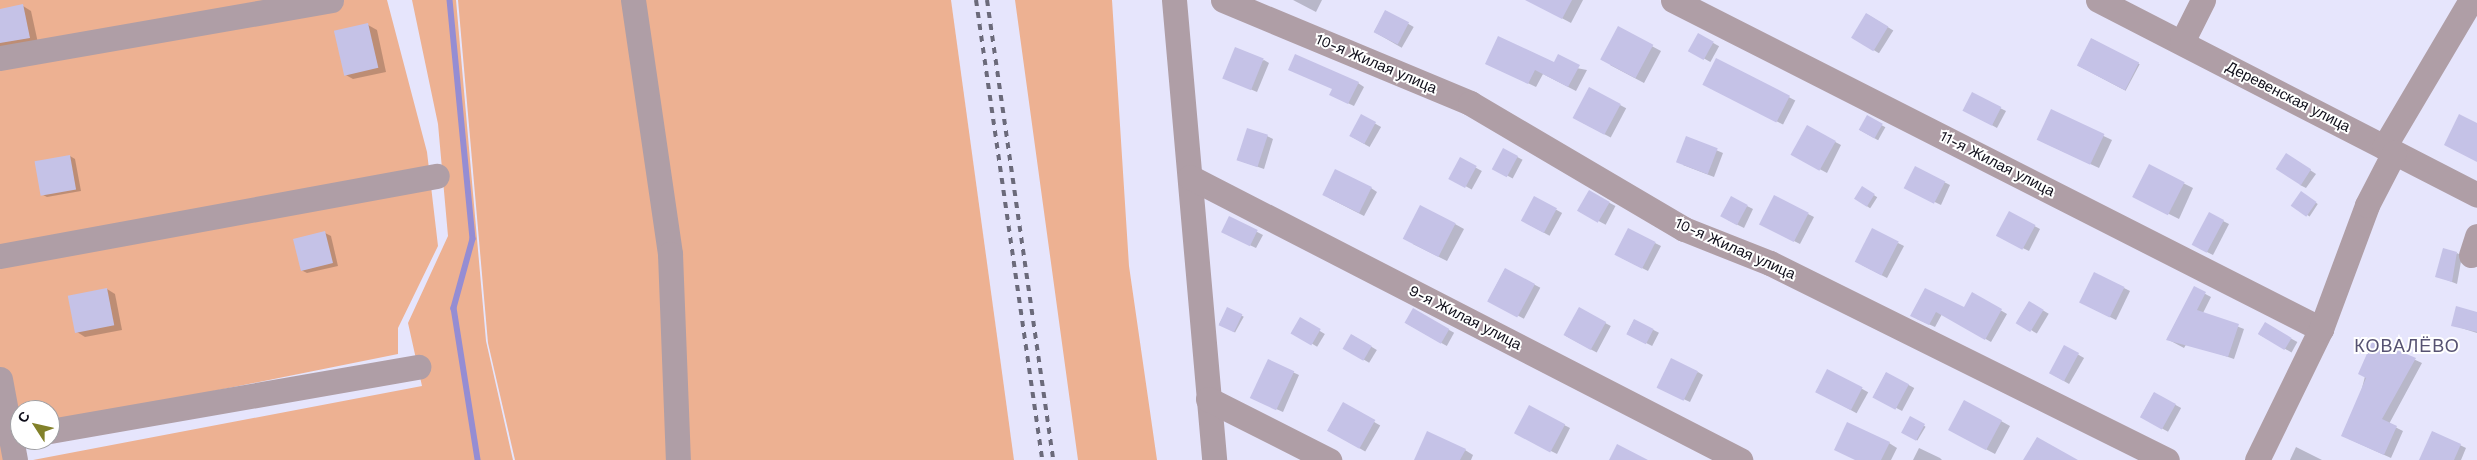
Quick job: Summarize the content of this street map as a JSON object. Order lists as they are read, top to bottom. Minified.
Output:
{"streets":{"street":["10-я Жилая улица","Деревенская улица","11-я Жилая улица","9-я Жилая улица"]},"districts":["КОВАЛЁВО"],"north":"top left"}
